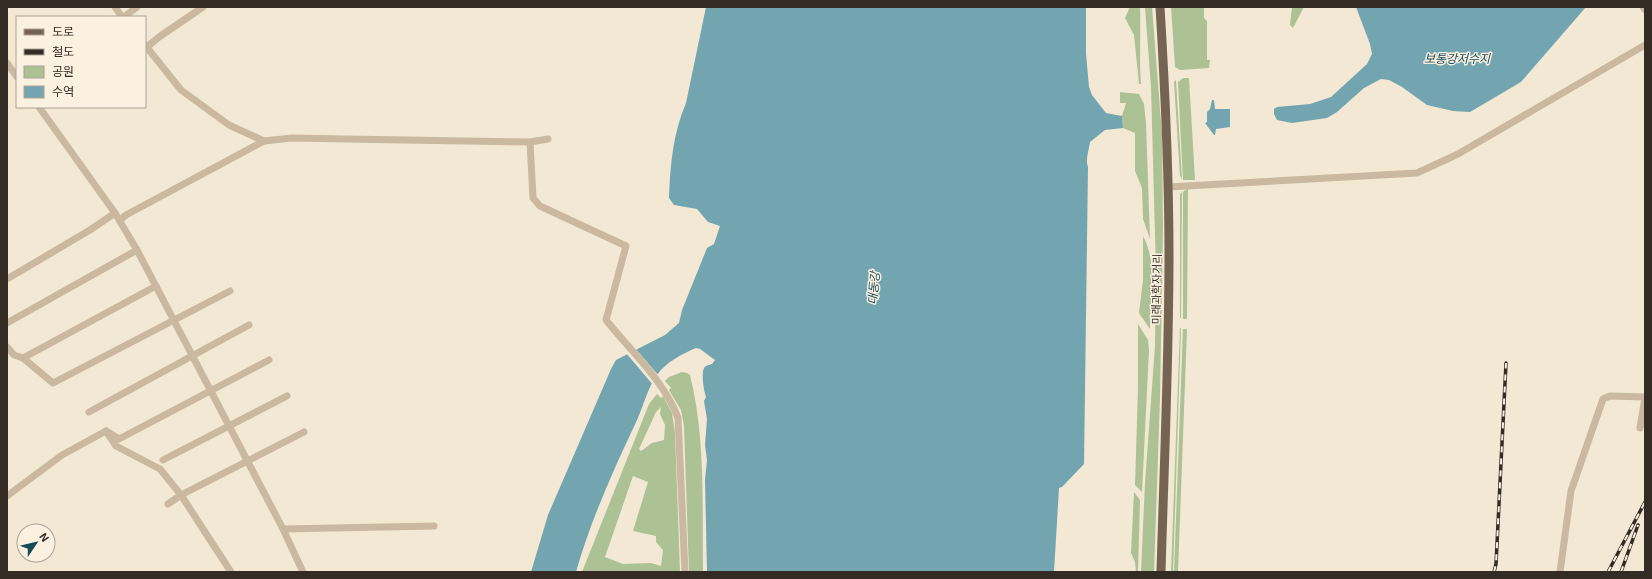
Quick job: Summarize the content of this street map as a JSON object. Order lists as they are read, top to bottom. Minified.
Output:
{"streets":{"main road":["미래과학자거리"]},"water":["보통강저수지","대동강"],"legend":["도로","철도","공원","수역"],"north":"top right"}
